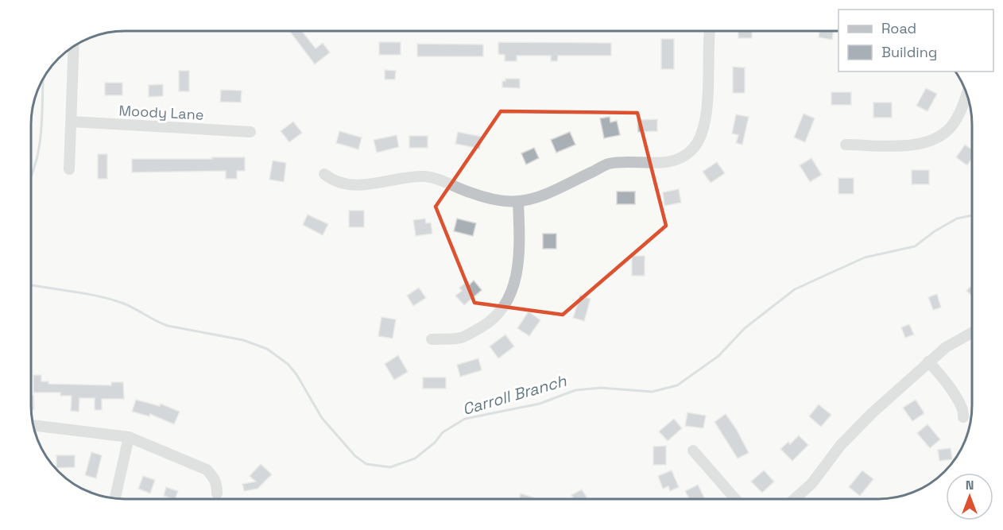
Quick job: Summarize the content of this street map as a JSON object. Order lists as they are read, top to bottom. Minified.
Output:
{"streets":{"street":["Moody Lane"]},"water":["Carroll Branch"],"legend":["Road","Building"],"north":"top"}
